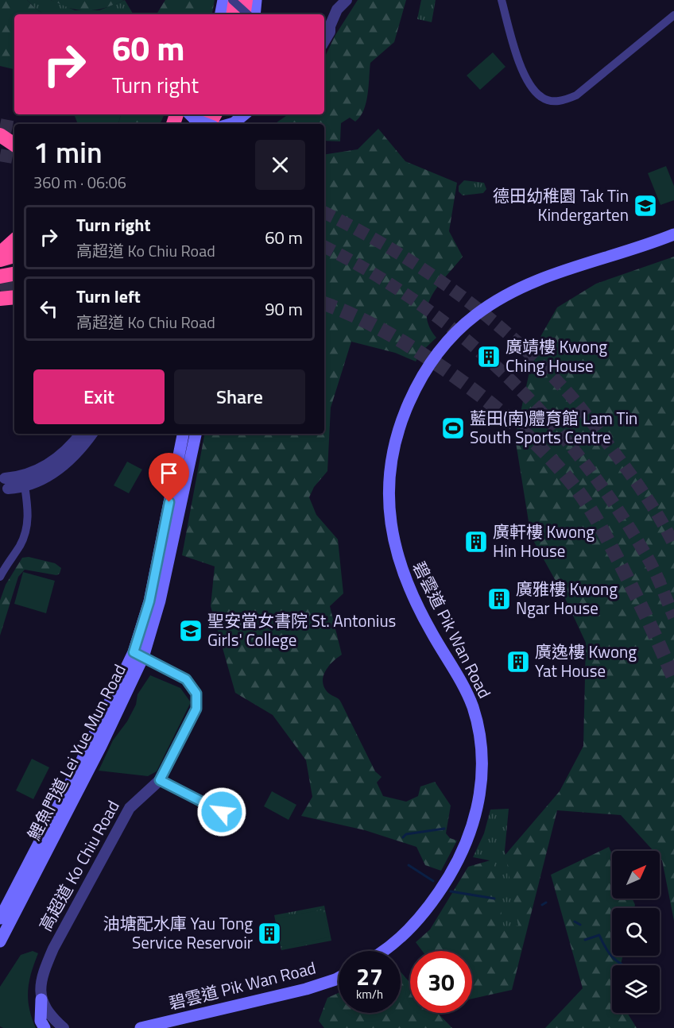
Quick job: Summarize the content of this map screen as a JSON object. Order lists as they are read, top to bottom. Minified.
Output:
{"streets":{"main road":["碧雲道 Pik Wan Road","鯉魚門道 Lei Yue Mun Road"],"street":["高超道 Ko Chiu Road"]},"crossings":[["鯉魚門道 Lei Yue Mun Road","高超道 Ko Chiu Road"]],"places":{"school or university":["德田幼稚園 Tak Tin Kindergarten","聖安當女書院 St. Antonius Girls' College"],"building":["廣靖樓 Kwong Ching House","廣軒樓 Kwong Hin House","廣雅樓 Kwong Ngar House","廣逸樓 Kwong Yat House","油塘配水庫 Yau Tong Service Reservoir"],"sports":["藍田(南)體育館 Lam Tin South Sports Centre"]},"north":"top right","page":{"turn":["60 m","Turn right"],"heading":["1 min","360 m · 06:06"],"list":[{"name":"Turn right","note":"高超道 Ko Chiu Road","value":"60 m"},{"name":"Turn left","note":"高超道 Ko Chiu Road","value":"90 m"}],"buttons":["Exit","Share"],"speed":"27 km/h","limit":"30"}}
